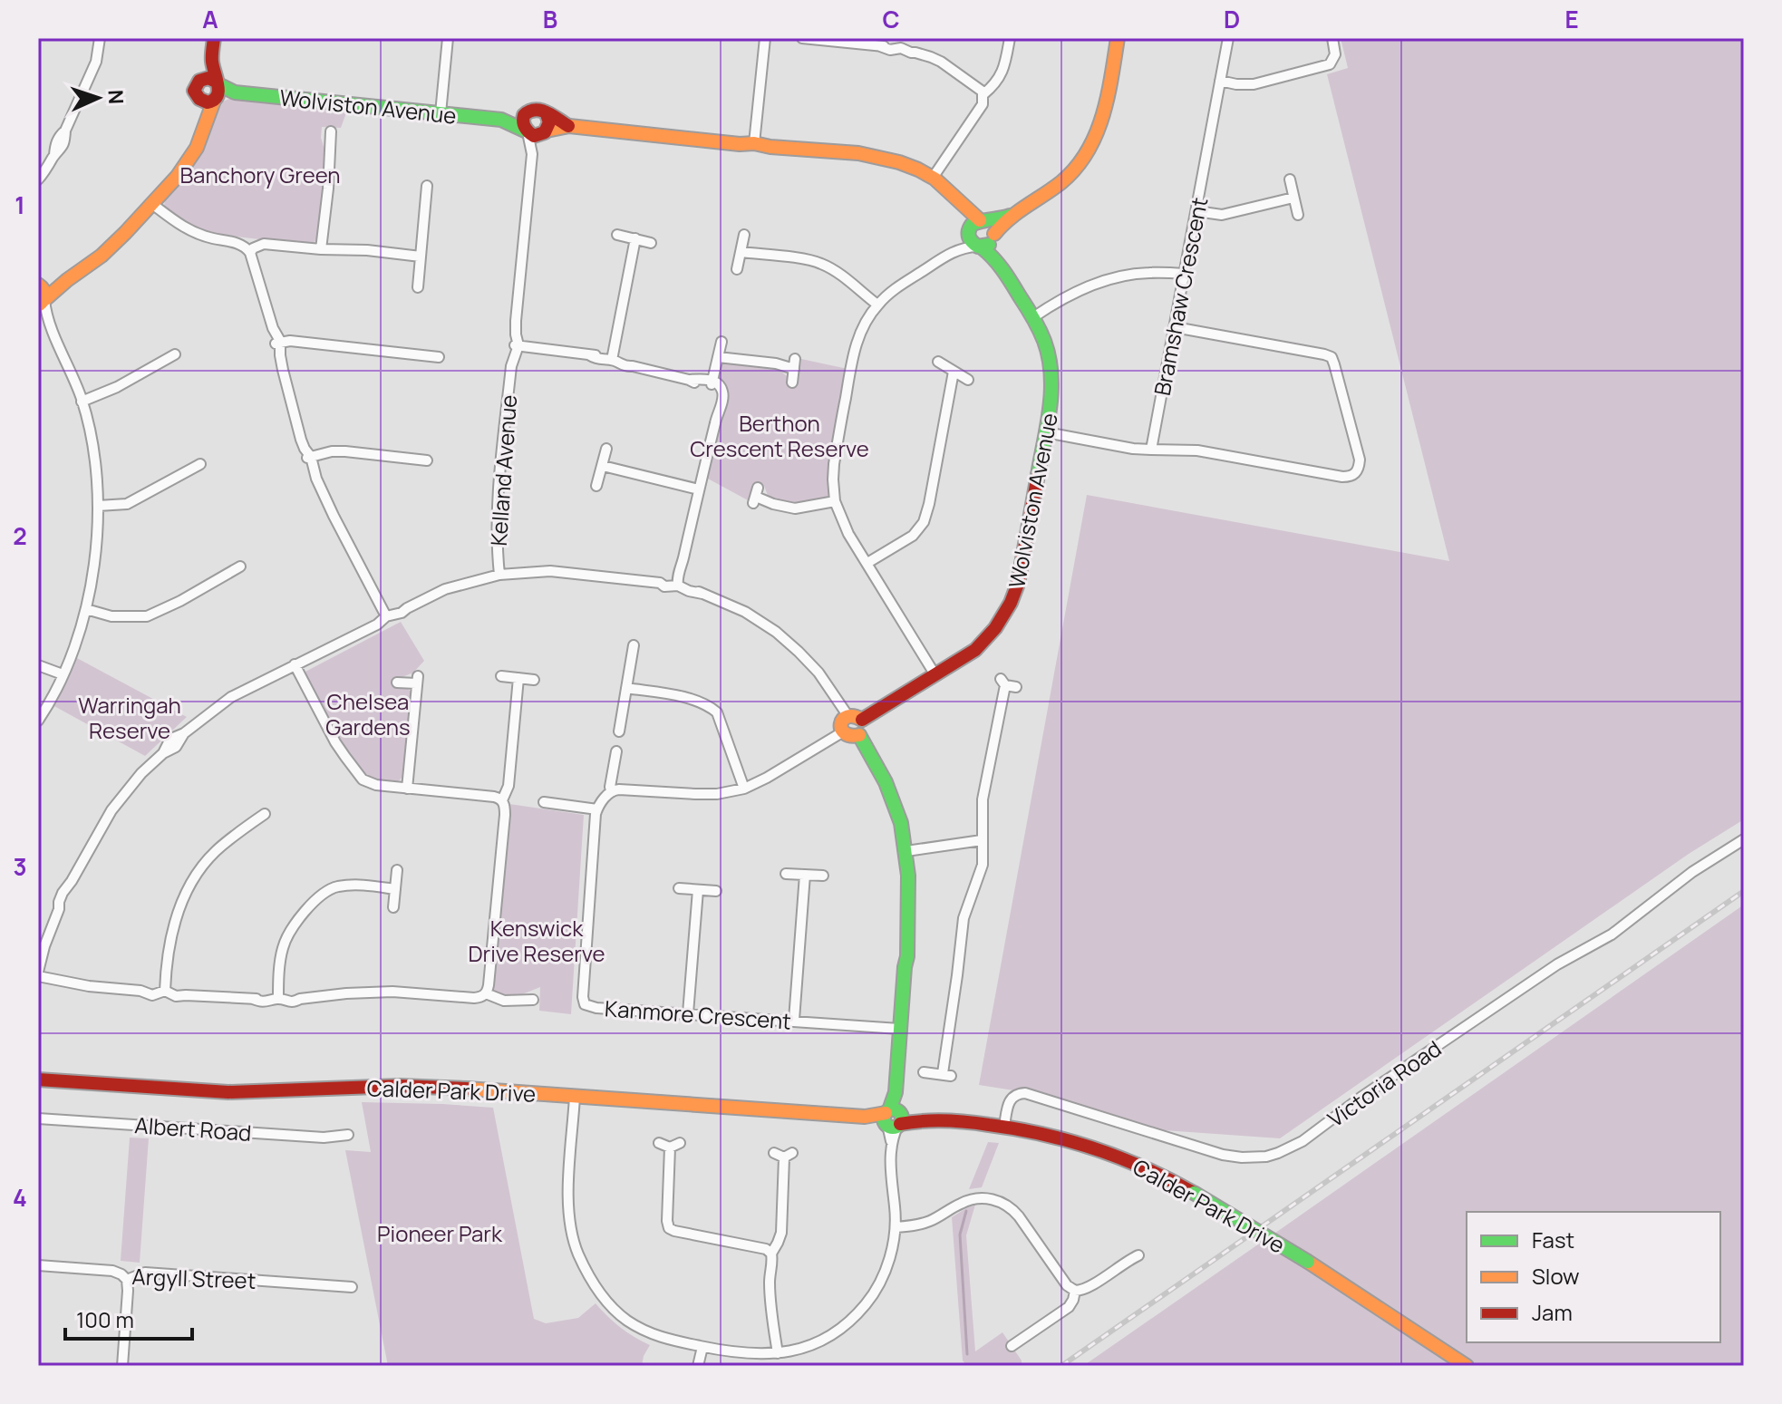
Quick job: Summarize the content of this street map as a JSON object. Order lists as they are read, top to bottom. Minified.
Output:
{"streets":{"street":["Wolviston Avenue","Bramshaw Crescent","Kelland Avenue","Kanmore Crescent","Victoria Road","Calder Park Drive","Albert Road","Argyll Street"]},"crossings":[["Wolviston Avenue","Kelland Avenue"],["Victoria Road","Calder Park Drive"]],"parks":["Banchory Green","Berthon Crescent Reserve","Chelsea Gardens","Warringah Reserve","Kenswick Drive Reserve","Pioneer Park"],"legend":["Fast","Slow","Jam"],"scale_bar":"100 m","north":"right","grid":{"columns":["A","B","C","D","E"],"rows":["1","2","3","4"]}}
